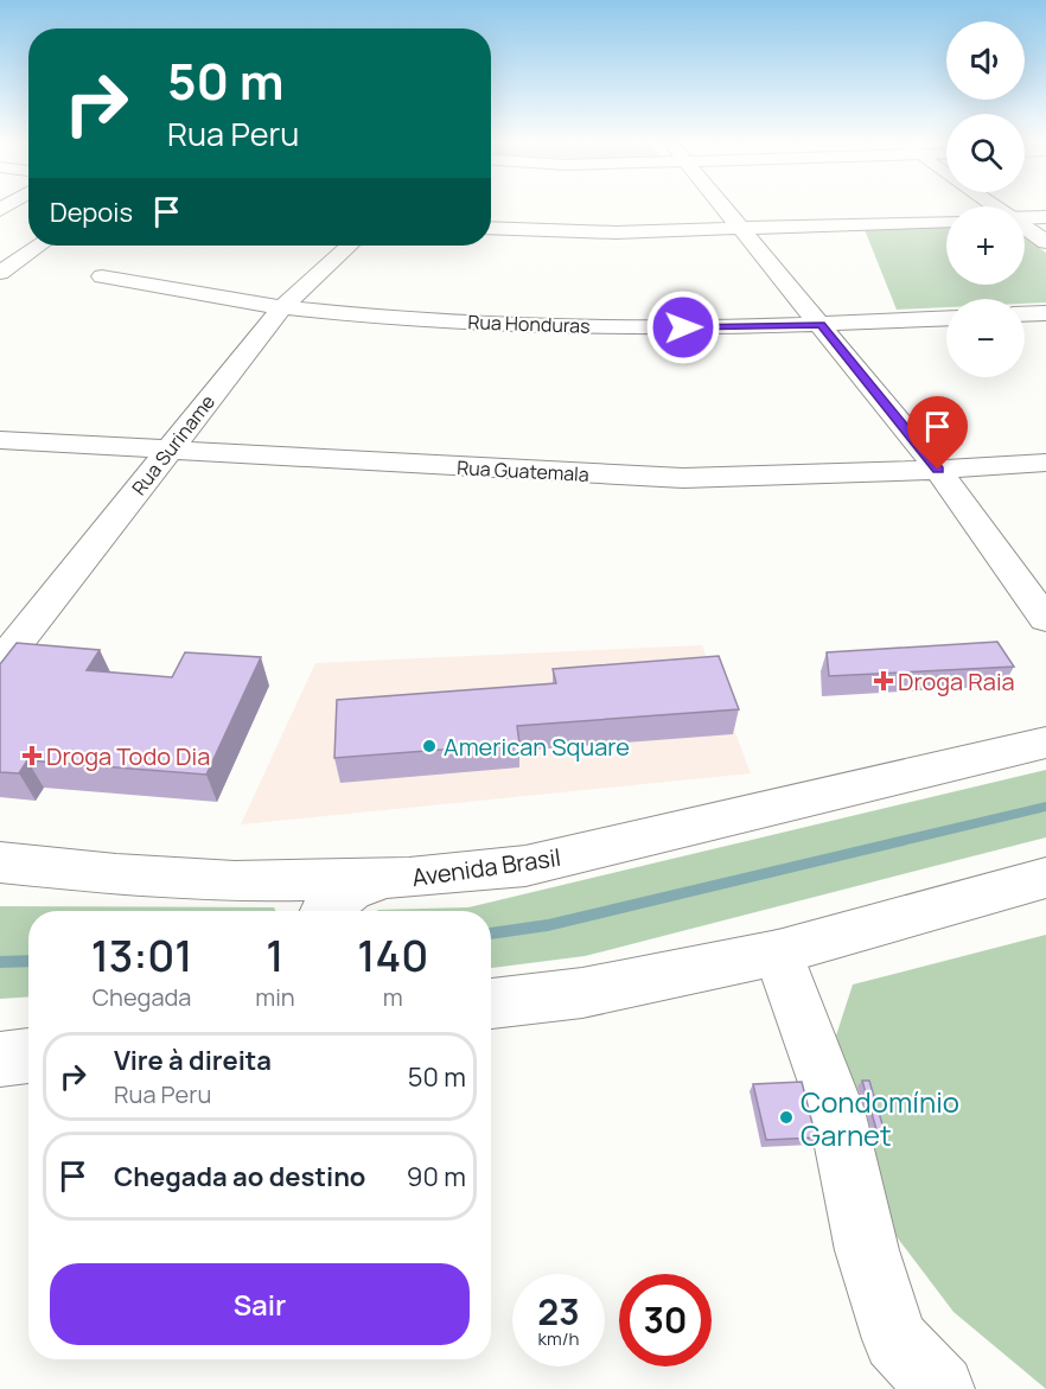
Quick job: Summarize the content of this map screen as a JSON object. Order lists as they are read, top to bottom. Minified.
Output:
{"streets":{"street":["Rua Honduras","Rua Suriname","Rua Guatemala","Avenida Brasil"]},"crossings":[["Rua Honduras","Rua Suriname"],["Rua Suriname","Rua Guatemala"]],"places":{"health":["Droga Raia","Droga Todo Dia"],"other":["American Square","Condomínio Garnet"]},"page":{"map_buttons":["+","−"],"turn":["50 m","Rua Peru"],"then":"Depois","eta":["13:01","Chegada","1","min","140","m"],"list":[{"name":"Vire à direita","note":"Rua Peru","value":"50 m"},{"name":"Chegada ao destino","value":"90 m"}],"buttons":"Sair","speed":"23 km/h","limit":"30"}}
